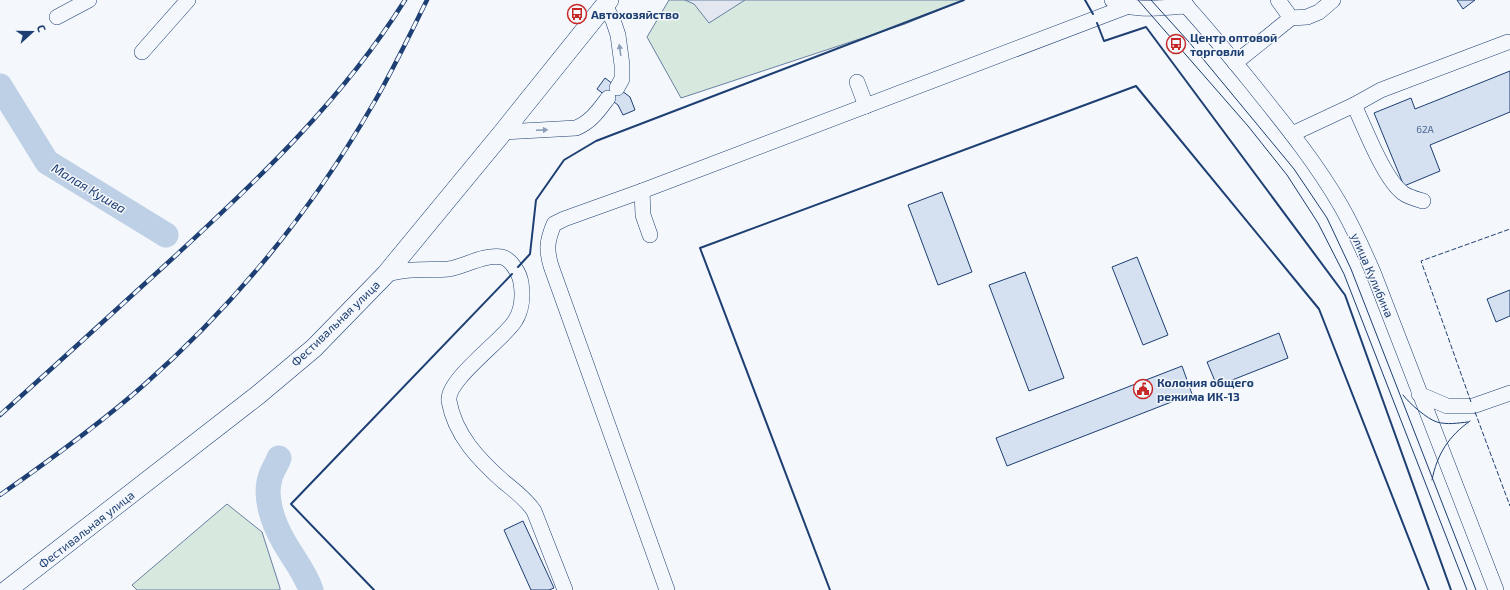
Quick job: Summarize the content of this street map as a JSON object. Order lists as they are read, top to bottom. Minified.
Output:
{"streets":{"main road":["Фестивальная улица"],"street":["улица Кулибина"]},"water":["Малая Кушва"],"places":{"bus stop":["Автохозяйство","Центр оптовой торговли"],"public building":["Колония общего режима ИК-13"]},"house_numbers":["62А"],"north":"right"}
